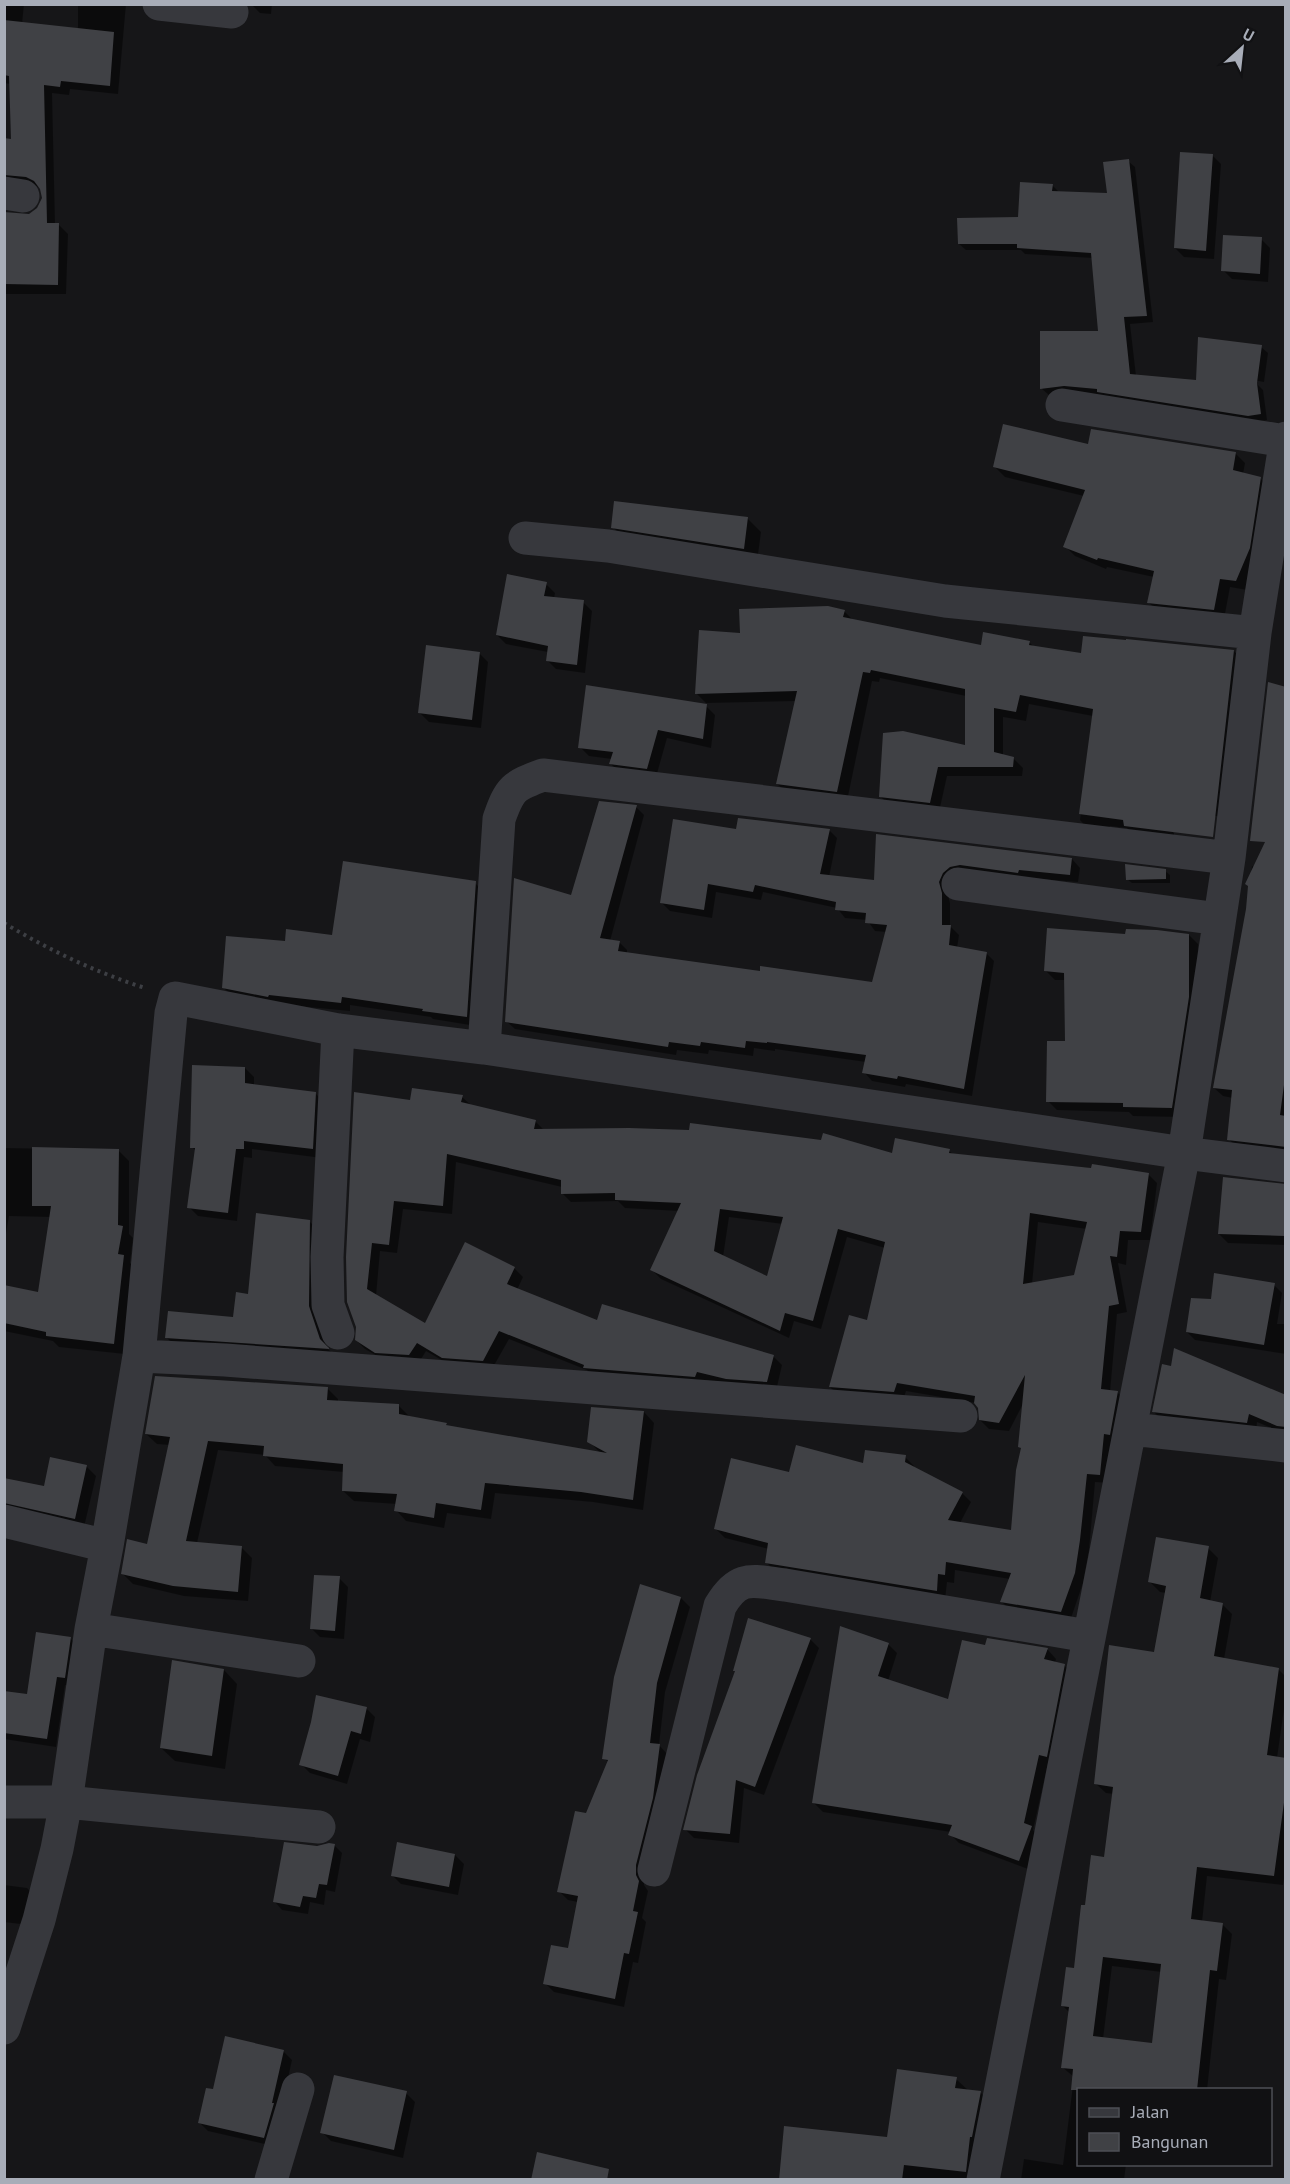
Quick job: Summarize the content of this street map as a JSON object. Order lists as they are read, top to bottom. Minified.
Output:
{"legend":["Jalan","Bangunan"],"north":"top right"}
